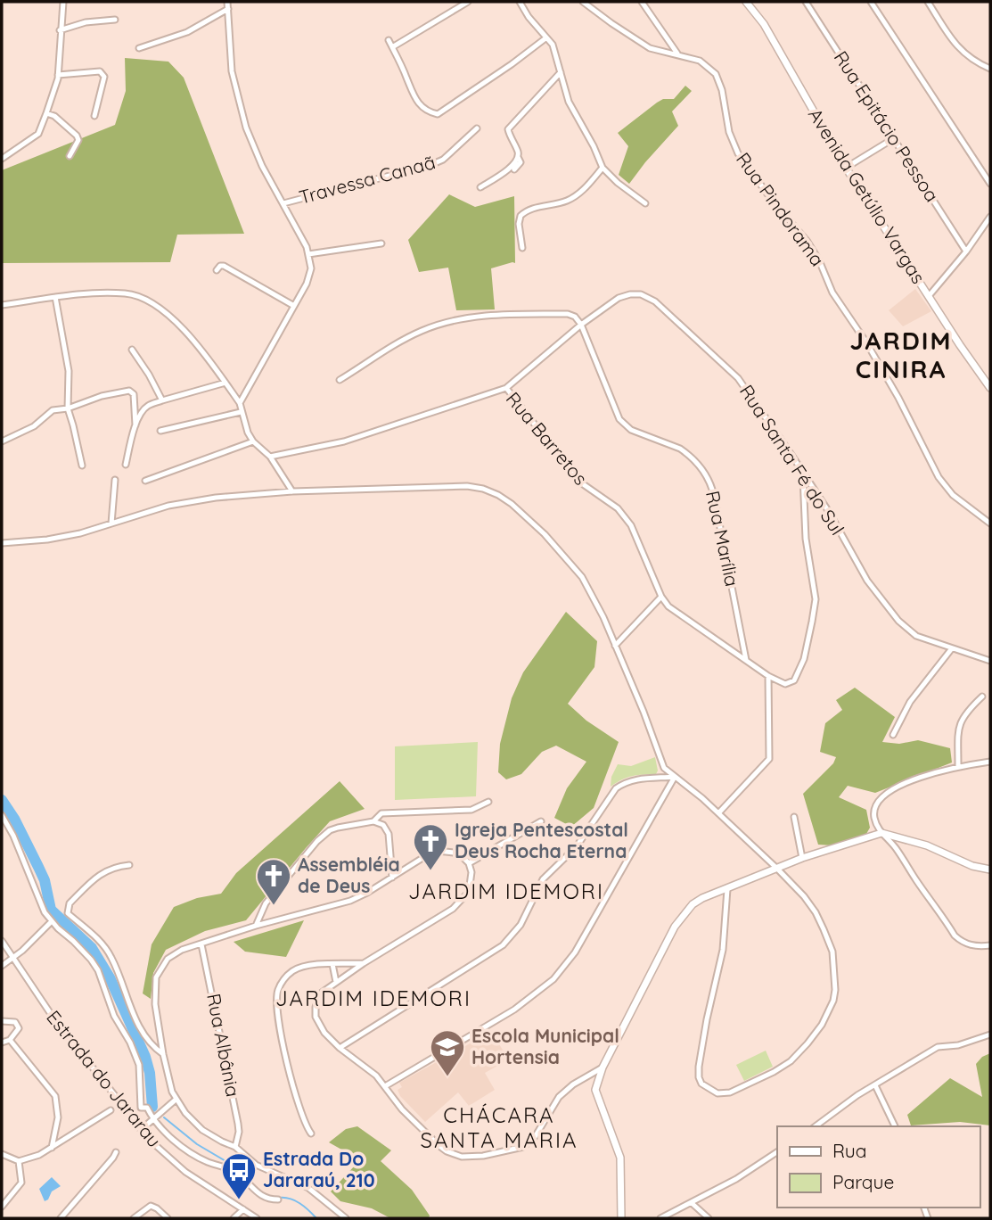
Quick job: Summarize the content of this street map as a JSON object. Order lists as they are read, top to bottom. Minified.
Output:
{"streets":{"street":["Rua Epitácio Pessoa","Travessa Canaã","Avenida Getúlio Vargas","Rua Pindorama","Rua Barretos","Rua Santa Fé do Sul","Rua Marília","Rua Albânia","Estrada do Jararau"]},"crossings":[["Rua Barretos","Rua Santa Fé do Sul"],["Rua Barretos","Rua Marília"],["Rua Santa Fé do Sul","Rua Marília"]],"districts":["JARDIM CINIRA","JARDIM IDEMORI","JARDIM IDEMORI","CHÁCARA SANTA MARIA"],"places":{"church":["Igreja Pentescostal Deus Rocha Eterna","Assembléia de Deus"],"school or university":["Escola Municipal Hortensia"],"bus stop":["Estrada Do Jararaú, 210"]},"legend":["Rua","Parque"]}
